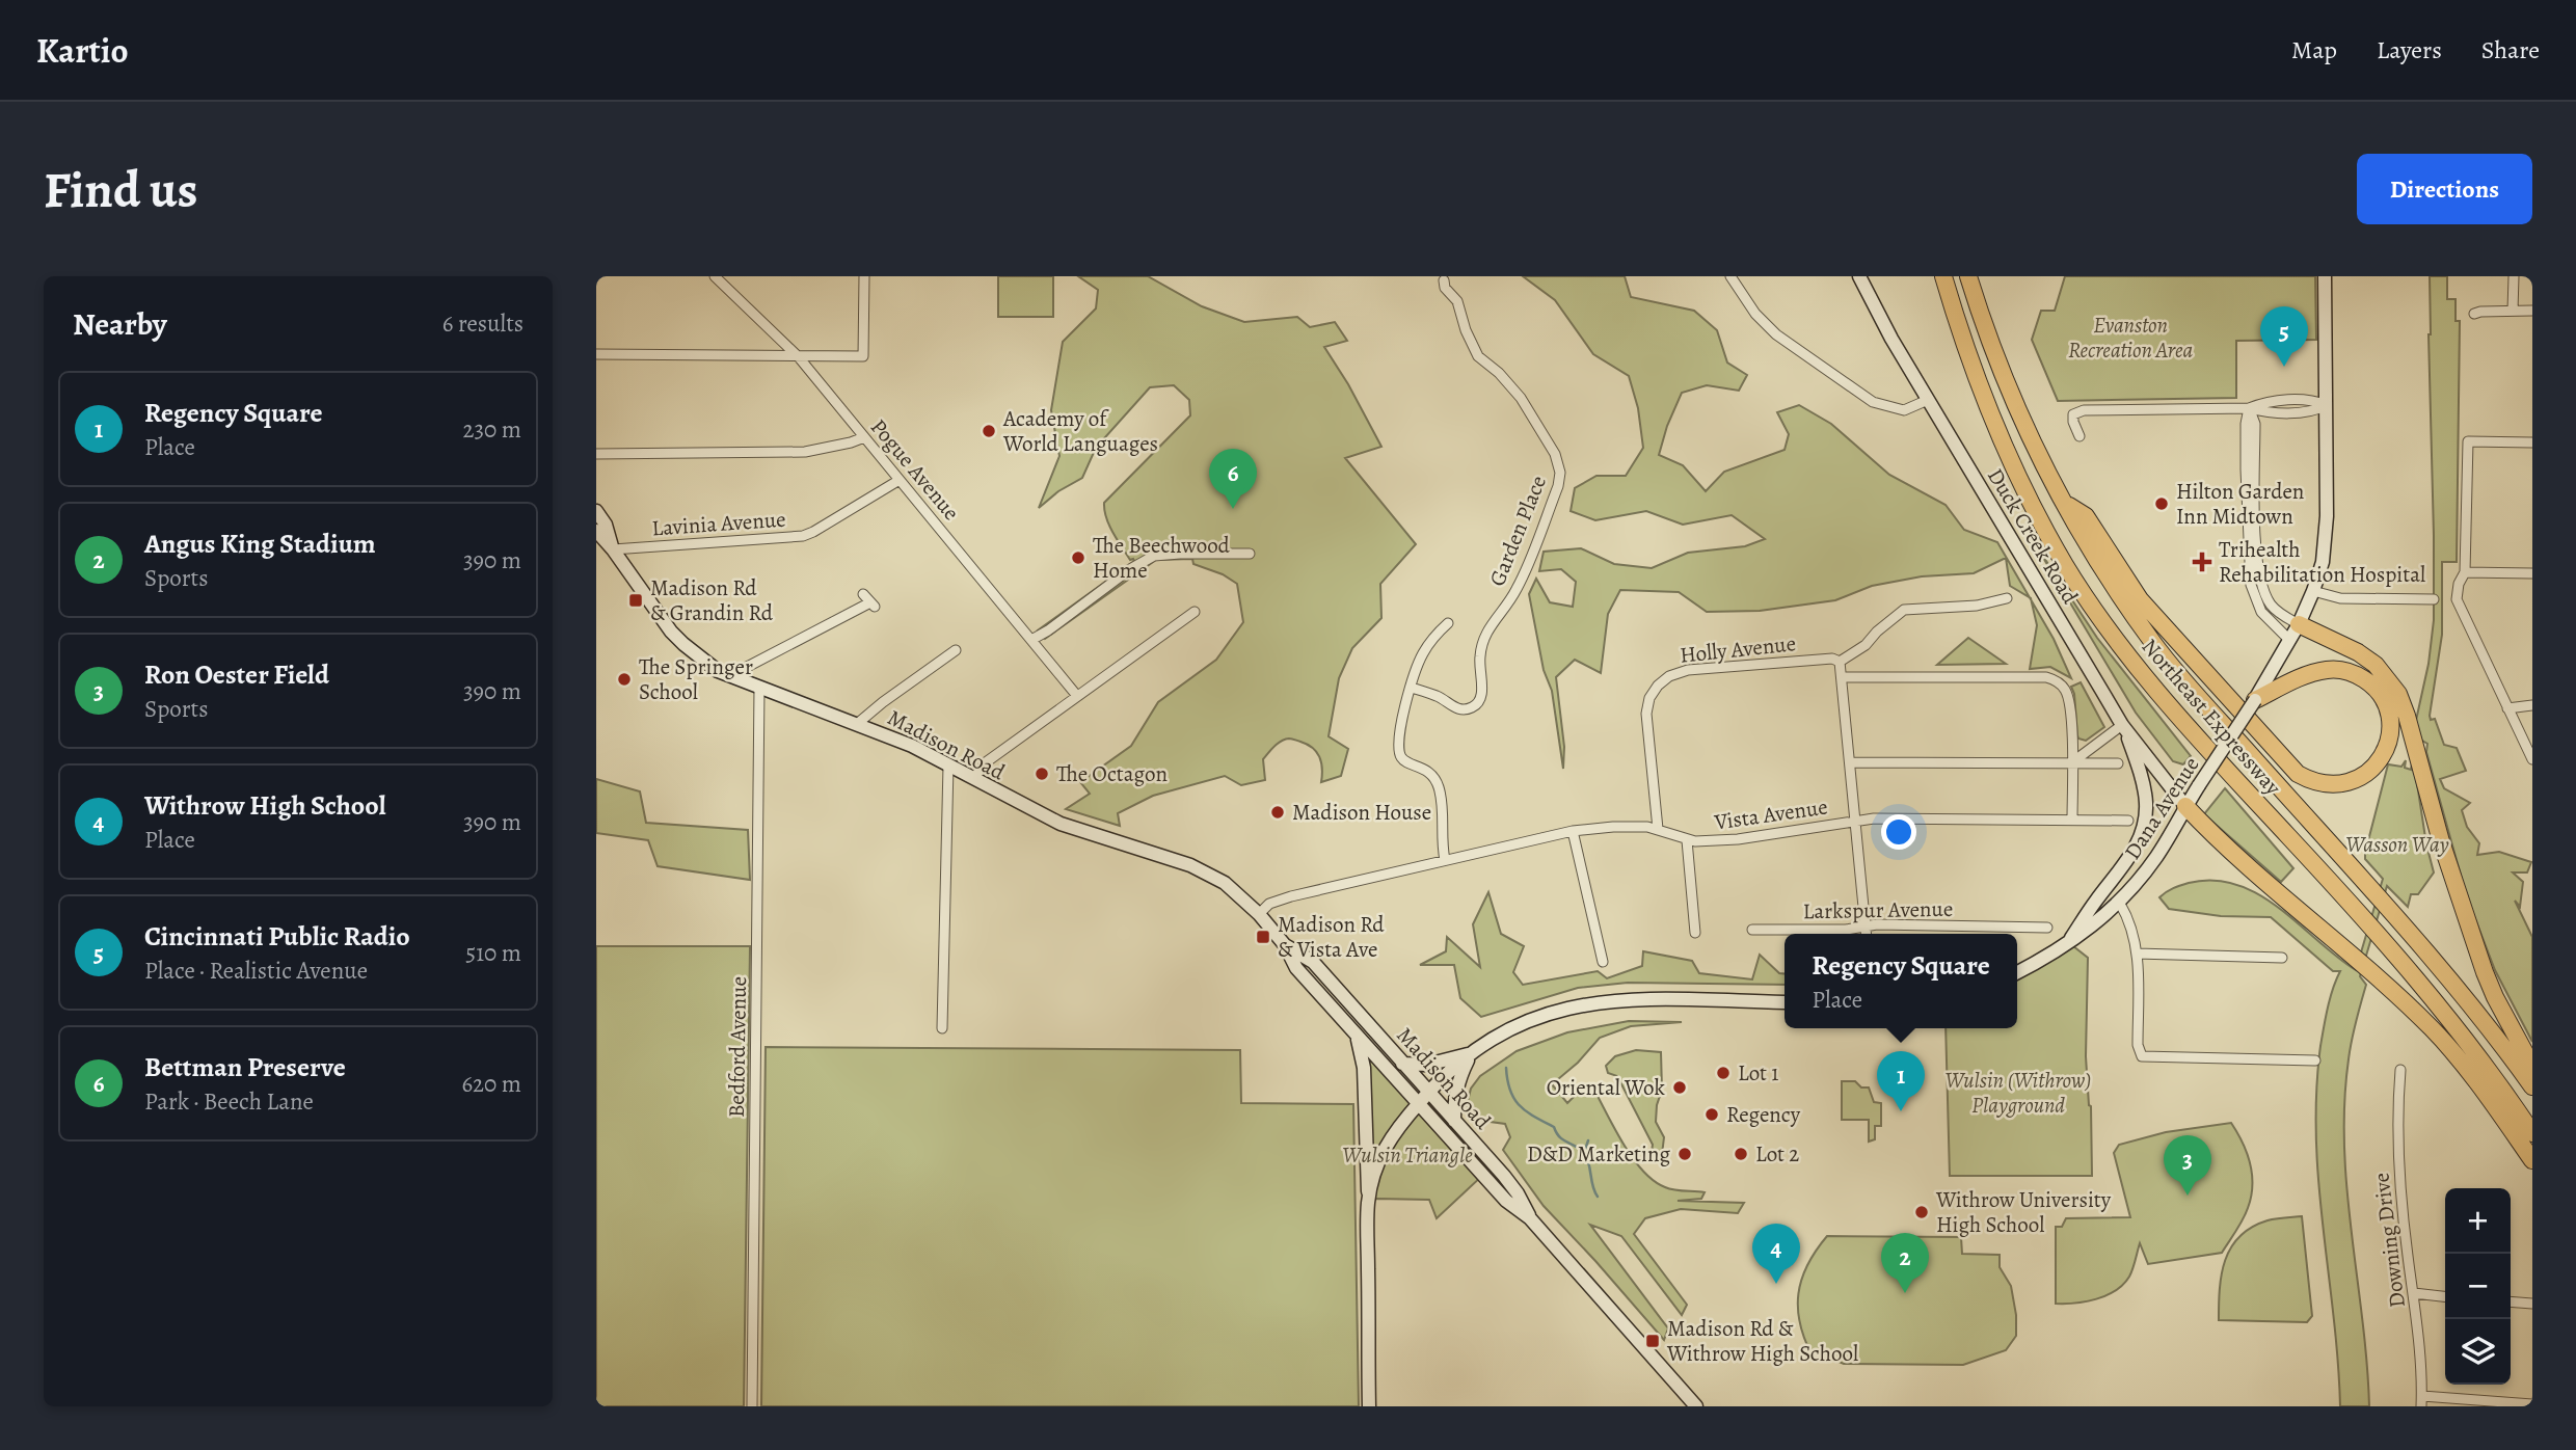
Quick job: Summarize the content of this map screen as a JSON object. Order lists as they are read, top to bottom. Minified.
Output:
{"streets":{"highway":["Northeast Expressway"],"street":["Pogue Avenue","Lavinia Avenue","Garden Place","Duck Creek Road","Holly Avenue","Madison Road","Dana Avenue","Vista Avenue","Larkspur Avenue","Bedford Avenue","Downing Drive"]},"crossings":[["Pogue Avenue","Lavinia Avenue"],["Lavinia Avenue","Madison Road"],["Duck Creek Road","Dana Avenue"],["Holly Avenue","Vista Avenue"],["Madison Road","Vista Avenue"],["Madison Road","Bedford Avenue"]],"parks":["Evanston Recreation Area","Wasson Way","Wulsin (Withrow) Playground","Wulsin Triangle"],"places":{"other":["Academy of World Languages","Hilton Garden Inn Midtown","The Beechwood Home","The Springer School","The Octagon","Madison House","Lot 1","Oriental Wok","Regency","D&D Marketing","Lot 2","Withrow University High School"],"health":["Trihealth Rehabilitation Hospital"],"transit":["Madison Rd & Grandin Rd","Madison Rd & Vista Ave","Madison Rd & Withrow High School"]},"page":{"header":"Kartio","nav":["Map","Layers","Share"],"buttons":"Directions","title":"Find us","heading":["Nearby","6 results"],"pins":["5","6","1","3","4","2"],"list":[{"mark":"1","name":"Regency Square","note":"Place","value":"230 m"},{"mark":"2","name":"Angus King Stadium","note":"Sports","value":"390 m"},{"mark":"3","name":"Ron Oester Field","note":"Sports","value":"390 m"},{"mark":"4","name":"Withrow High School","note":"Place","value":"390 m"},{"mark":"5","name":"Cincinnati Public Radio","note":"Place · Realistic Avenue","value":"510 m"},{"mark":"6","name":"Bettman Preserve","note":"Park · Beech Lane","value":"620 m"}],"popup":["Regency Square","Place"],"map_buttons":["+","−"]}}
